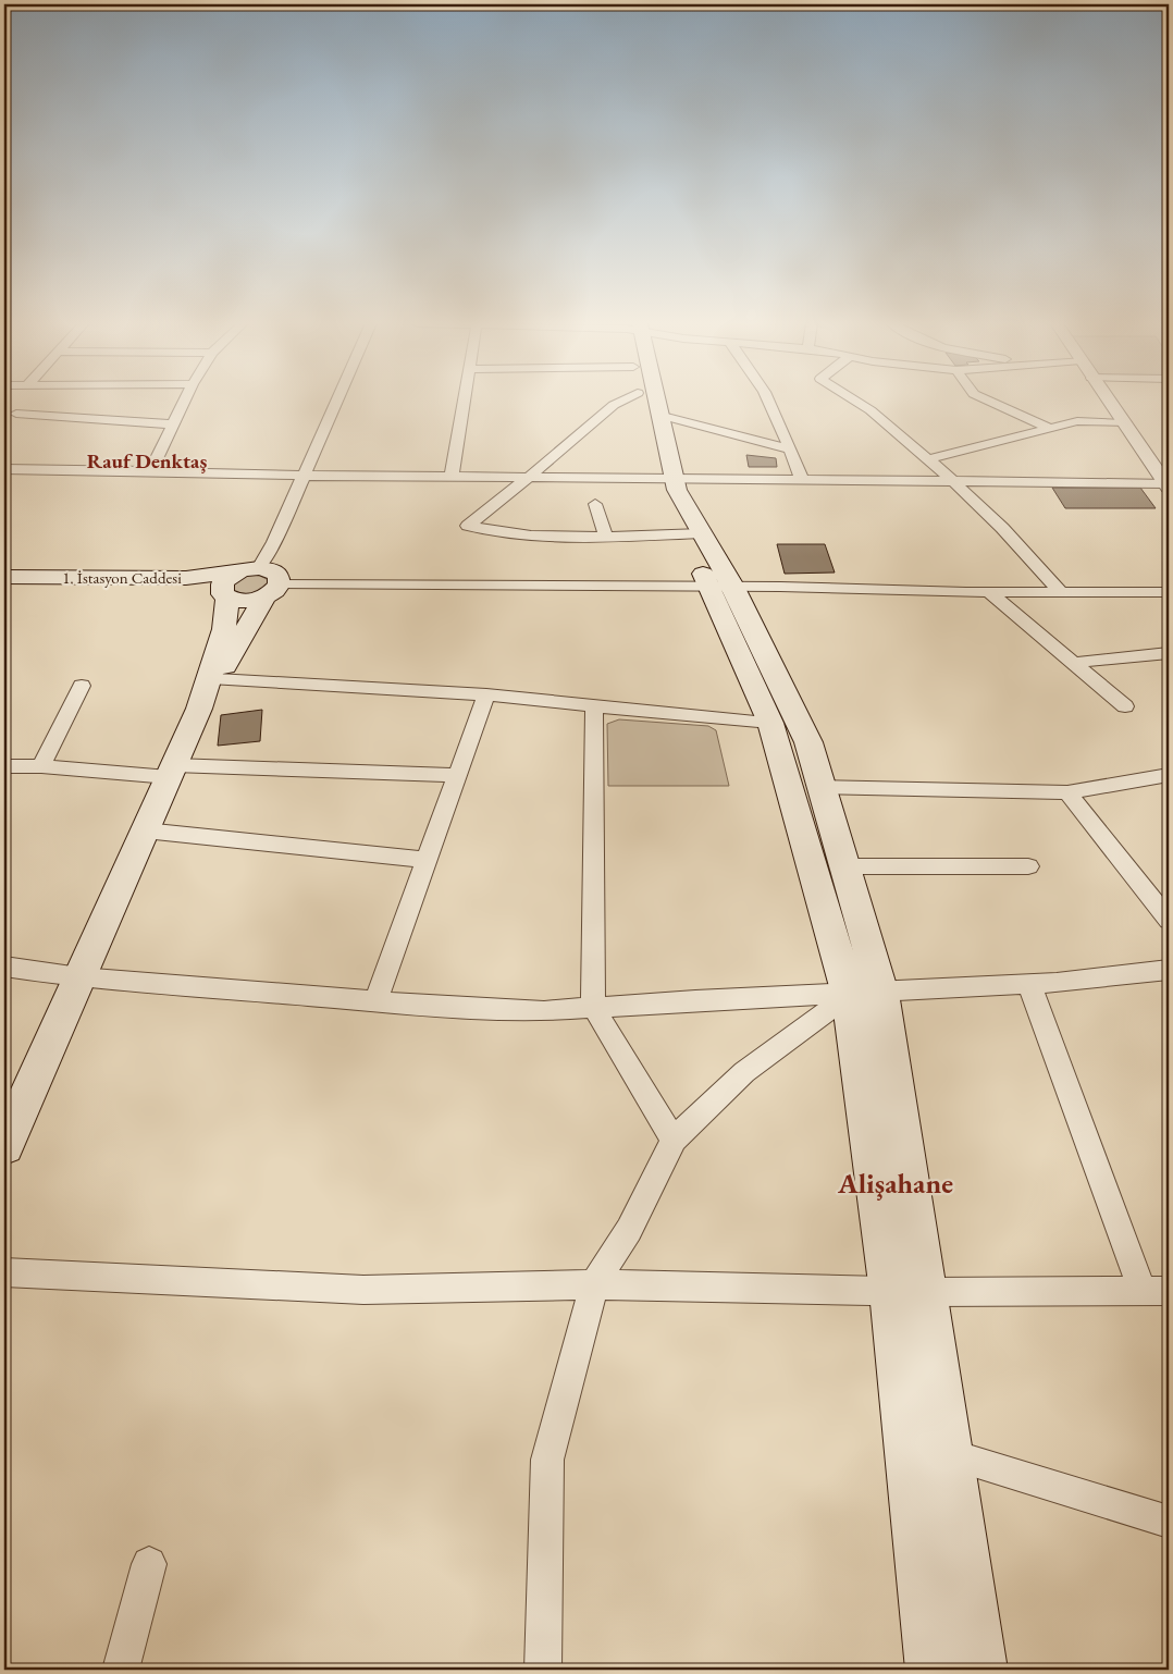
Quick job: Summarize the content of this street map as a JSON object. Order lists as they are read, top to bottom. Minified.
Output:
{"streets":{"main road":["1. İstasyon Caddesi"]},"districts":["Rauf Denktaş","Alişahane"]}
